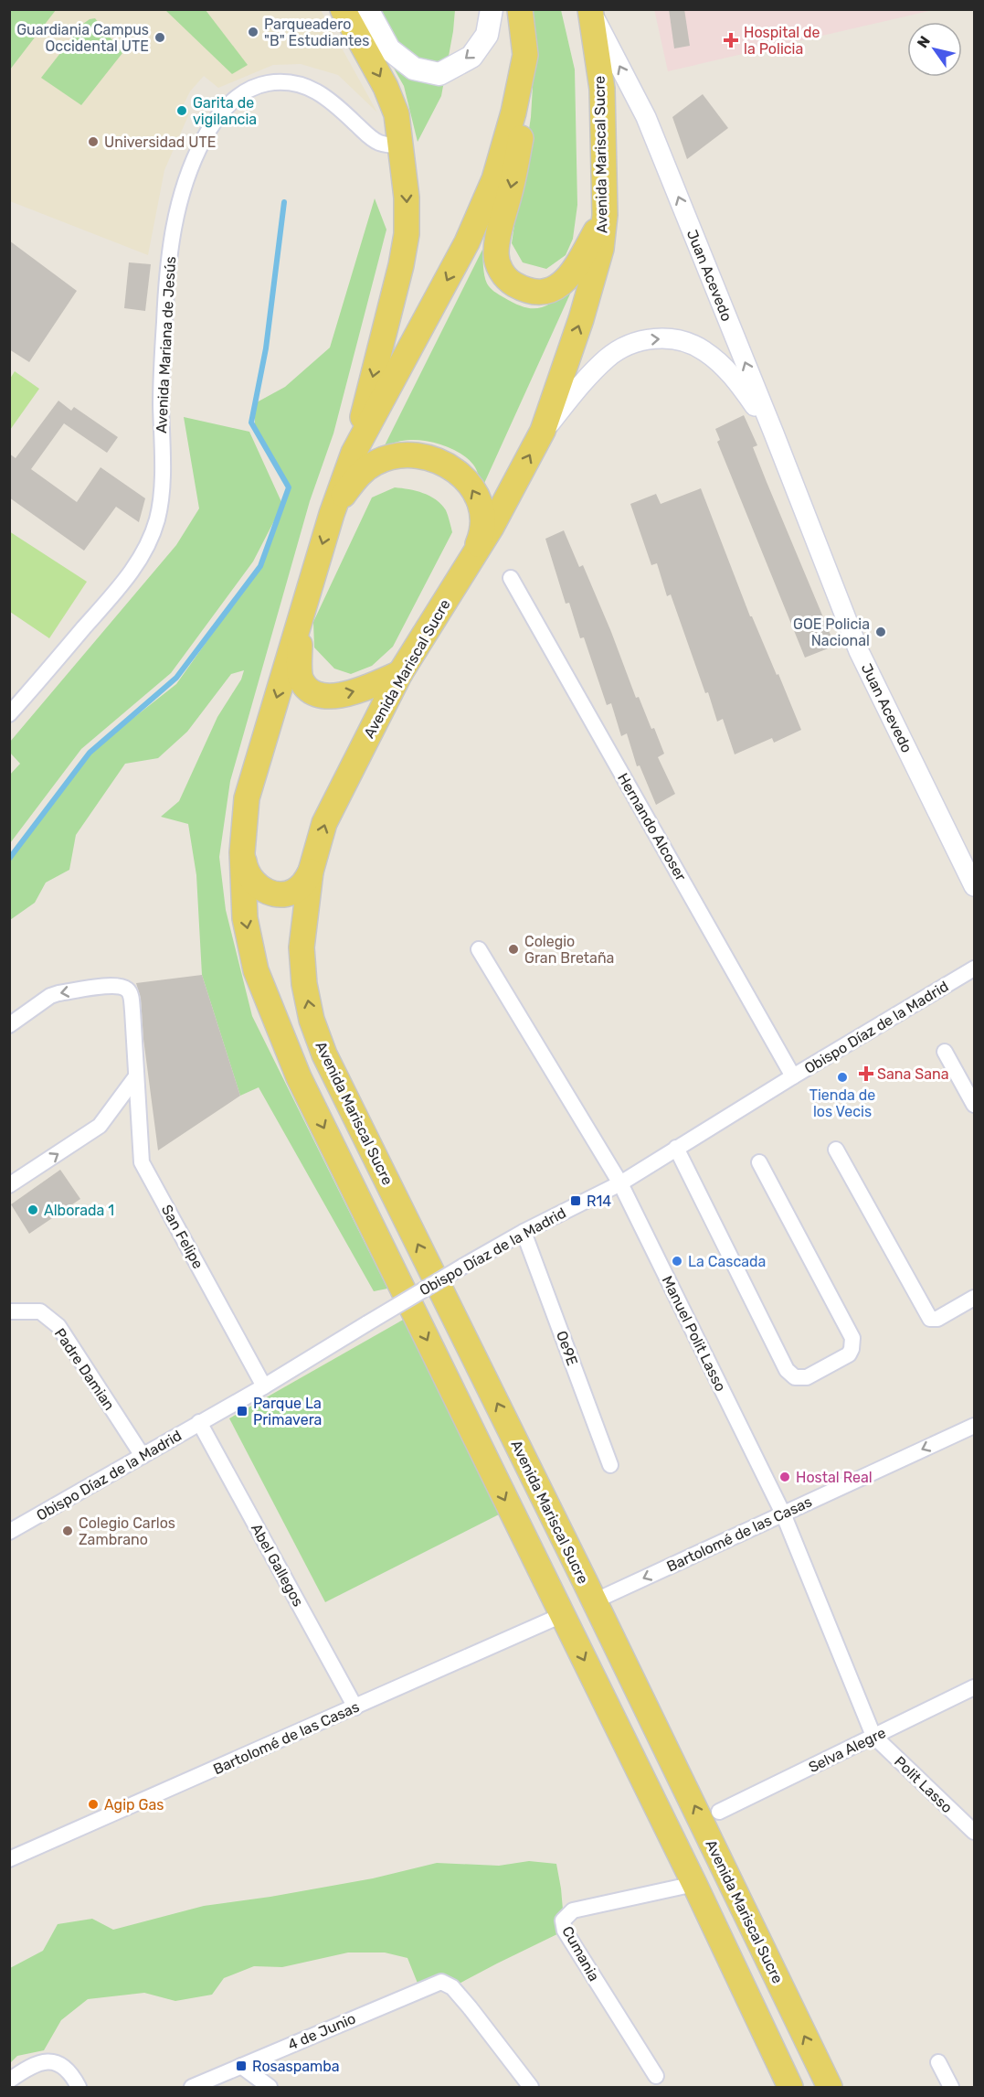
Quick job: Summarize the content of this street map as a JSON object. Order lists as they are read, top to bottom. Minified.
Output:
{"streets":{"main road":["Avenida Mariscal Sucre"],"street":["Juan Acevedo","Avenida Mariana de Jesús","Hernando Alcoser","Obispo Díaz de la Madrid","San Felipe","Manuel Polit Lasso","Oe9E","Padre Damian","Bartolomé de las Casas","Abel Gallegos","Selva Alegre","Polit Lasso","Cumania","4 de Junio"]},"crossings":[["Avenida Mariscal Sucre","Juan Acevedo"],["Avenida Mariscal Sucre","Bartolomé de las Casas"],["Hernando Alcoser","Obispo Díaz de la Madrid"],["Obispo Díaz de la Madrid","San Felipe"],["Obispo Díaz de la Madrid","Manuel Polit Lasso"],["Obispo Díaz de la Madrid","Oe9E"],["Obispo Díaz de la Madrid","Padre Damian"],["Obispo Díaz de la Madrid","Abel Gallegos"],["Manuel Polit Lasso","Bartolomé de las Casas"],["Manuel Polit Lasso","Selva Alegre"],["Manuel Polit Lasso","Polit Lasso"],["Bartolomé de las Casas","Abel Gallegos"],["Selva Alegre","Polit Lasso"]],"one_way":["Avenida Mariscal Sucre","Bartolomé de las Casas"],"places":{"other":["Parqueadero \"B\" Estudiantes","Guardiania Campus Occidental UTE","Garita de vigilancia","Universidad UTE","GOE Policia Nacional","Colegio Gran Bretaña","Tienda de los Vecis","Alborada 1","La Cascada","Hostal Real","Colegio Carlos Zambrano","Agip Gas"],"health":["Hospital de la Policia","Sana Sana"],"transit":["R14","Parque La Primavera","Rosaspamba"]},"north":"top left"}
